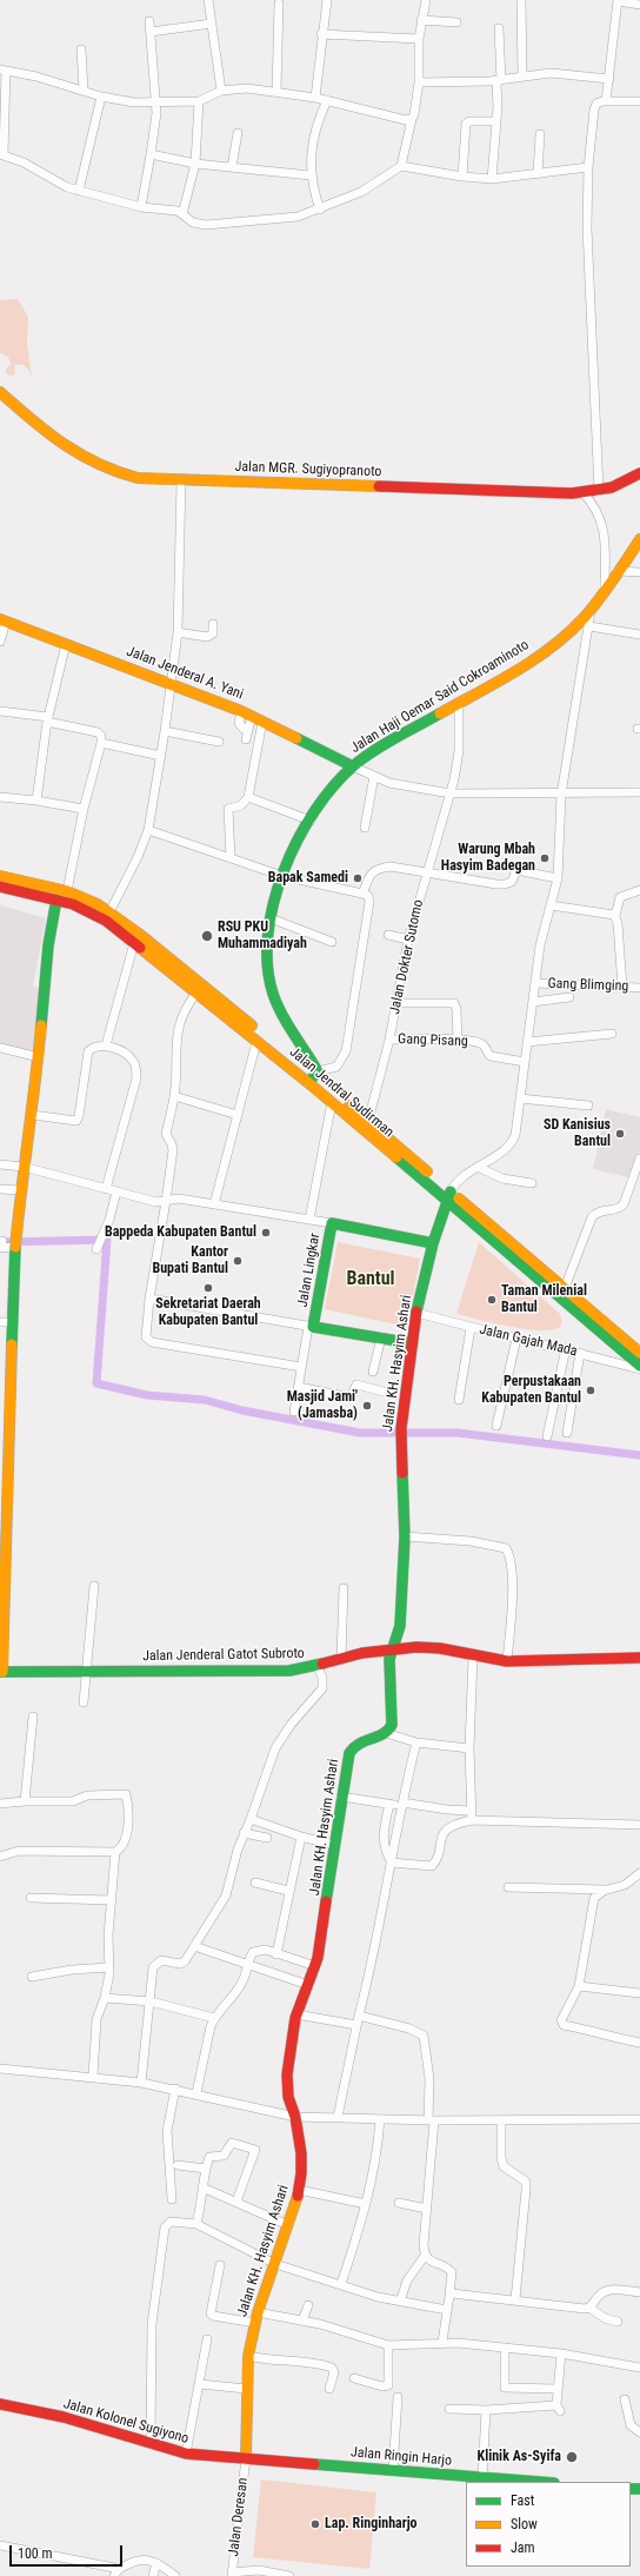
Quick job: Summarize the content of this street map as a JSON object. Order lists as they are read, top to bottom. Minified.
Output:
{"streets":{"main road":["Jalan MGR. Sugiyopranoto","Jalan Jenderal A. Yani","Jalan Haji Oemar Said Cokroaminoto","Jalan Jendral Sudirman","Jalan Lingkar","Jalan KH. Hasyim Ashari","Jalan Jenderal Gatot Subroto","Jalan Kolonel Sugiyono","Jalan Ringin Harjo"],"street":["Jalan Dokter Sutomo","Gang Blimging","Gang Pisang","Jalan Gajah Mada","Jalan Deresan"]},"crossings":[["Jalan Jenderal A. Yani","Jalan Haji Oemar Said Cokroaminoto"],["Jalan Haji Oemar Said Cokroaminoto","Jalan Dokter Sutomo"],["Jalan Haji Oemar Said Cokroaminoto","Jalan Jendral Sudirman"],["Jalan Dokter Sutomo","Gang Pisang"],["Jalan Dokter Sutomo","Jalan Jendral Sudirman"],["Jalan Jendral Sudirman","Jalan KH. Hasyim Ashari"],["Jalan Lingkar","Jalan KH. Hasyim Ashari"],["Jalan Gajah Mada","Jalan KH. Hasyim Ashari"],["Jalan KH. Hasyim Ashari","Jalan Jenderal Gatot Subroto"],["Jalan KH. Hasyim Ashari","Jalan Kolonel Sugiyono"],["Jalan KH. Hasyim Ashari","Jalan Ringin Harjo"],["Jalan KH. Hasyim Ashari","Jalan Deresan"],["Jalan Kolonel Sugiyono","Jalan Ringin Harjo"],["Jalan Kolonel Sugiyono","Jalan Deresan"],["Jalan Ringin Harjo","Jalan Deresan"]],"districts":["Bantul"],"places":["Warung Mbah Hasyim Badegan","Bapak Samedi","RSU PKU Muhammadiyah","SD Kanisius Bantul","Bappeda Kabupaten Bantul","Kantor Bupati Bantul","Sekretariat Daerah Kabupaten Bantul","Taman Milenial Bantul","Perpustakaan Kabupaten Bantul","Masjid Jami' (Jamasba)","Klinik As-Syifa","Lap. Ringinharjo"],"legend":["Fast","Slow","Jam"],"scale_bar":"100 m"}
